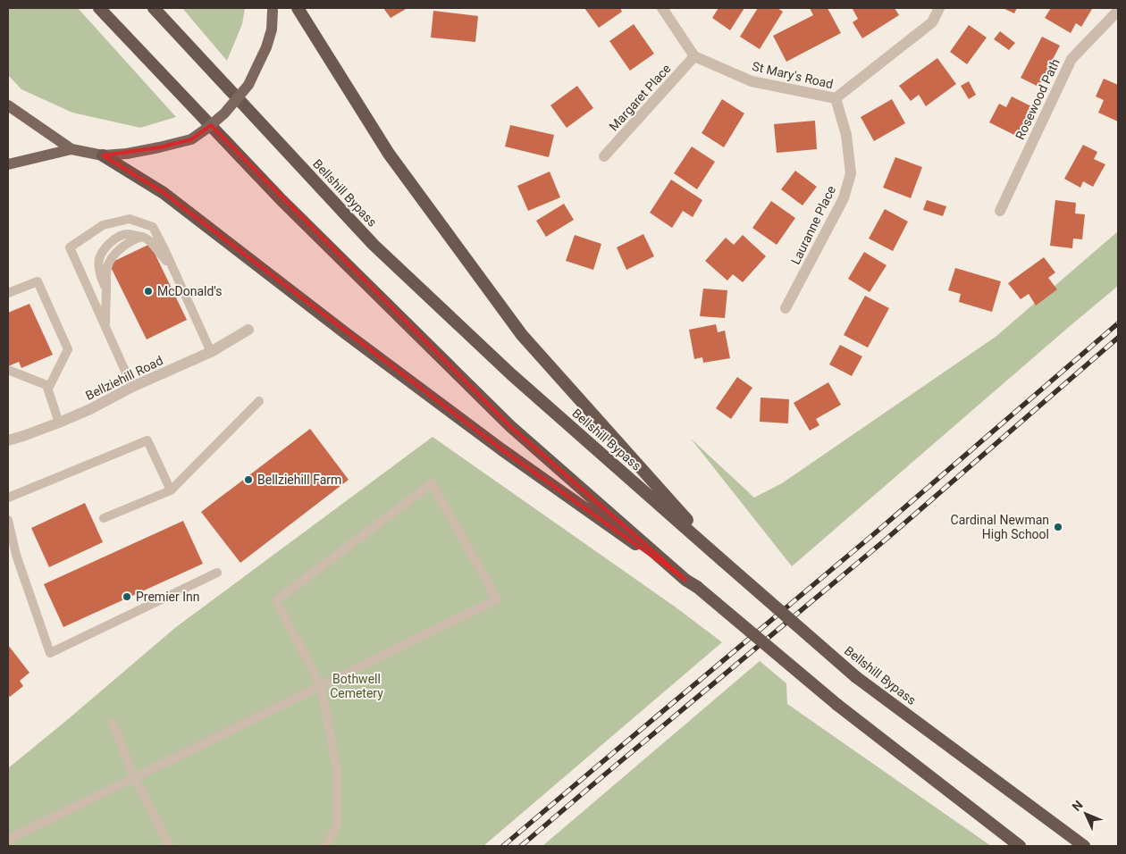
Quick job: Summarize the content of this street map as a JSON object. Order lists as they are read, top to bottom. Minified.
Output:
{"streets":{"highway":["Bellshill Bypass"],"street":["St Mary's Road","Margaret Place","Rosewood Path","Lauranne Place","Bellziehill Road"]},"crossings":[["St Mary's Road","Margaret Place"],["St Mary's Road","Lauranne Place"]],"parks":["Bothwell Cemetery"],"places":["McDonald's","Bellziehill Farm","Cardinal Newman High School","Premier Inn"],"north":"top left"}
